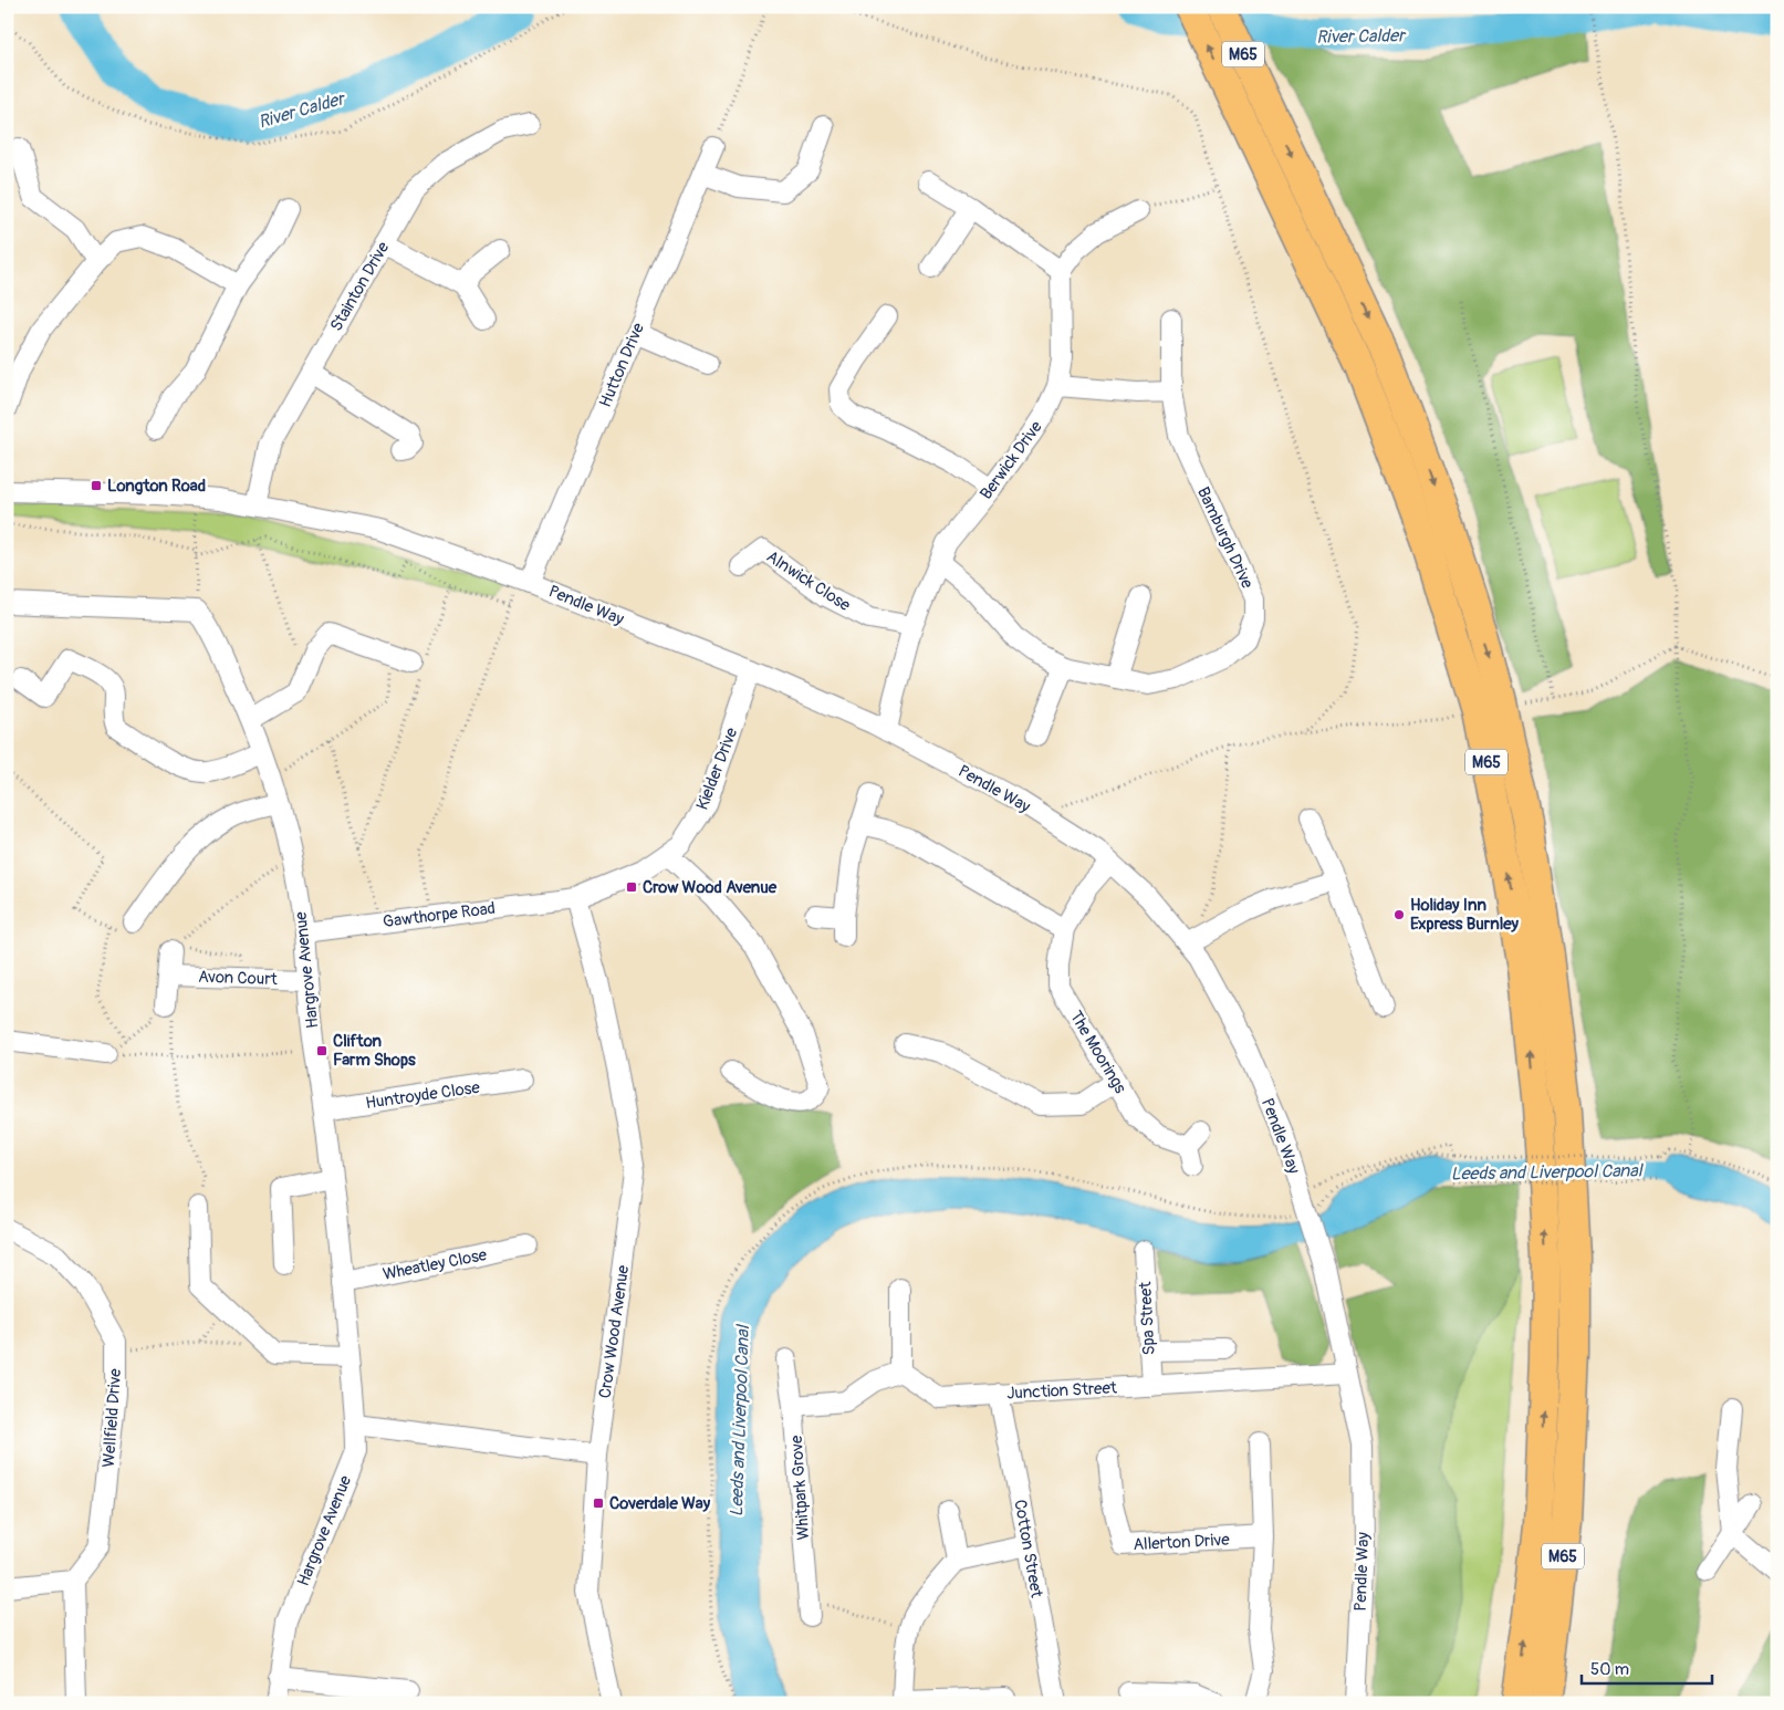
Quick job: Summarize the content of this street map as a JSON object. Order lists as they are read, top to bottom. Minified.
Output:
{"streets":{"highway":["M65"],"street":["Stainton Drive","Hutton Drive","Berwick Drive","Bamburgh Drive","Alnwick Close","Pendle Way","Kielder Drive","Gawthorpe Road","Hargrove Avenue","Avon Court","The Moorings","Huntroyde Close","Wheatley Close","Spa Street","Crow Wood Avenue","Junction Street","Wellfield Drive","Whitpark Grove","Allerton Drive","Cotton Street"]},"crossings":[["Stainton Drive","Pendle Way"],["Hutton Drive","Pendle Way"],["Berwick Drive","Bamburgh Drive"],["Berwick Drive","Alnwick Close"],["Berwick Drive","Pendle Way"],["Pendle Way","Kielder Drive"],["Pendle Way","The Moorings"],["Pendle Way","Junction Street"],["Kielder Drive","Gawthorpe Road"],["Kielder Drive","Crow Wood Avenue"],["Gawthorpe Road","Hargrove Avenue"],["Gawthorpe Road","Crow Wood Avenue"],["Hargrove Avenue","Avon Court"],["Hargrove Avenue","Huntroyde Close"],["Hargrove Avenue","Wheatley Close"],["Spa Street","Junction Street"],["Junction Street","Cotton Street"]],"water":["River Calder","Leeds and Liverpool Canal"],"places":{"transit":["Longton Road","Crow Wood Avenue","Clifton Farm Shops","Coverdale Way"],"other":["Holiday Inn Express Burnley"]},"scale_bar":"50 m"}
